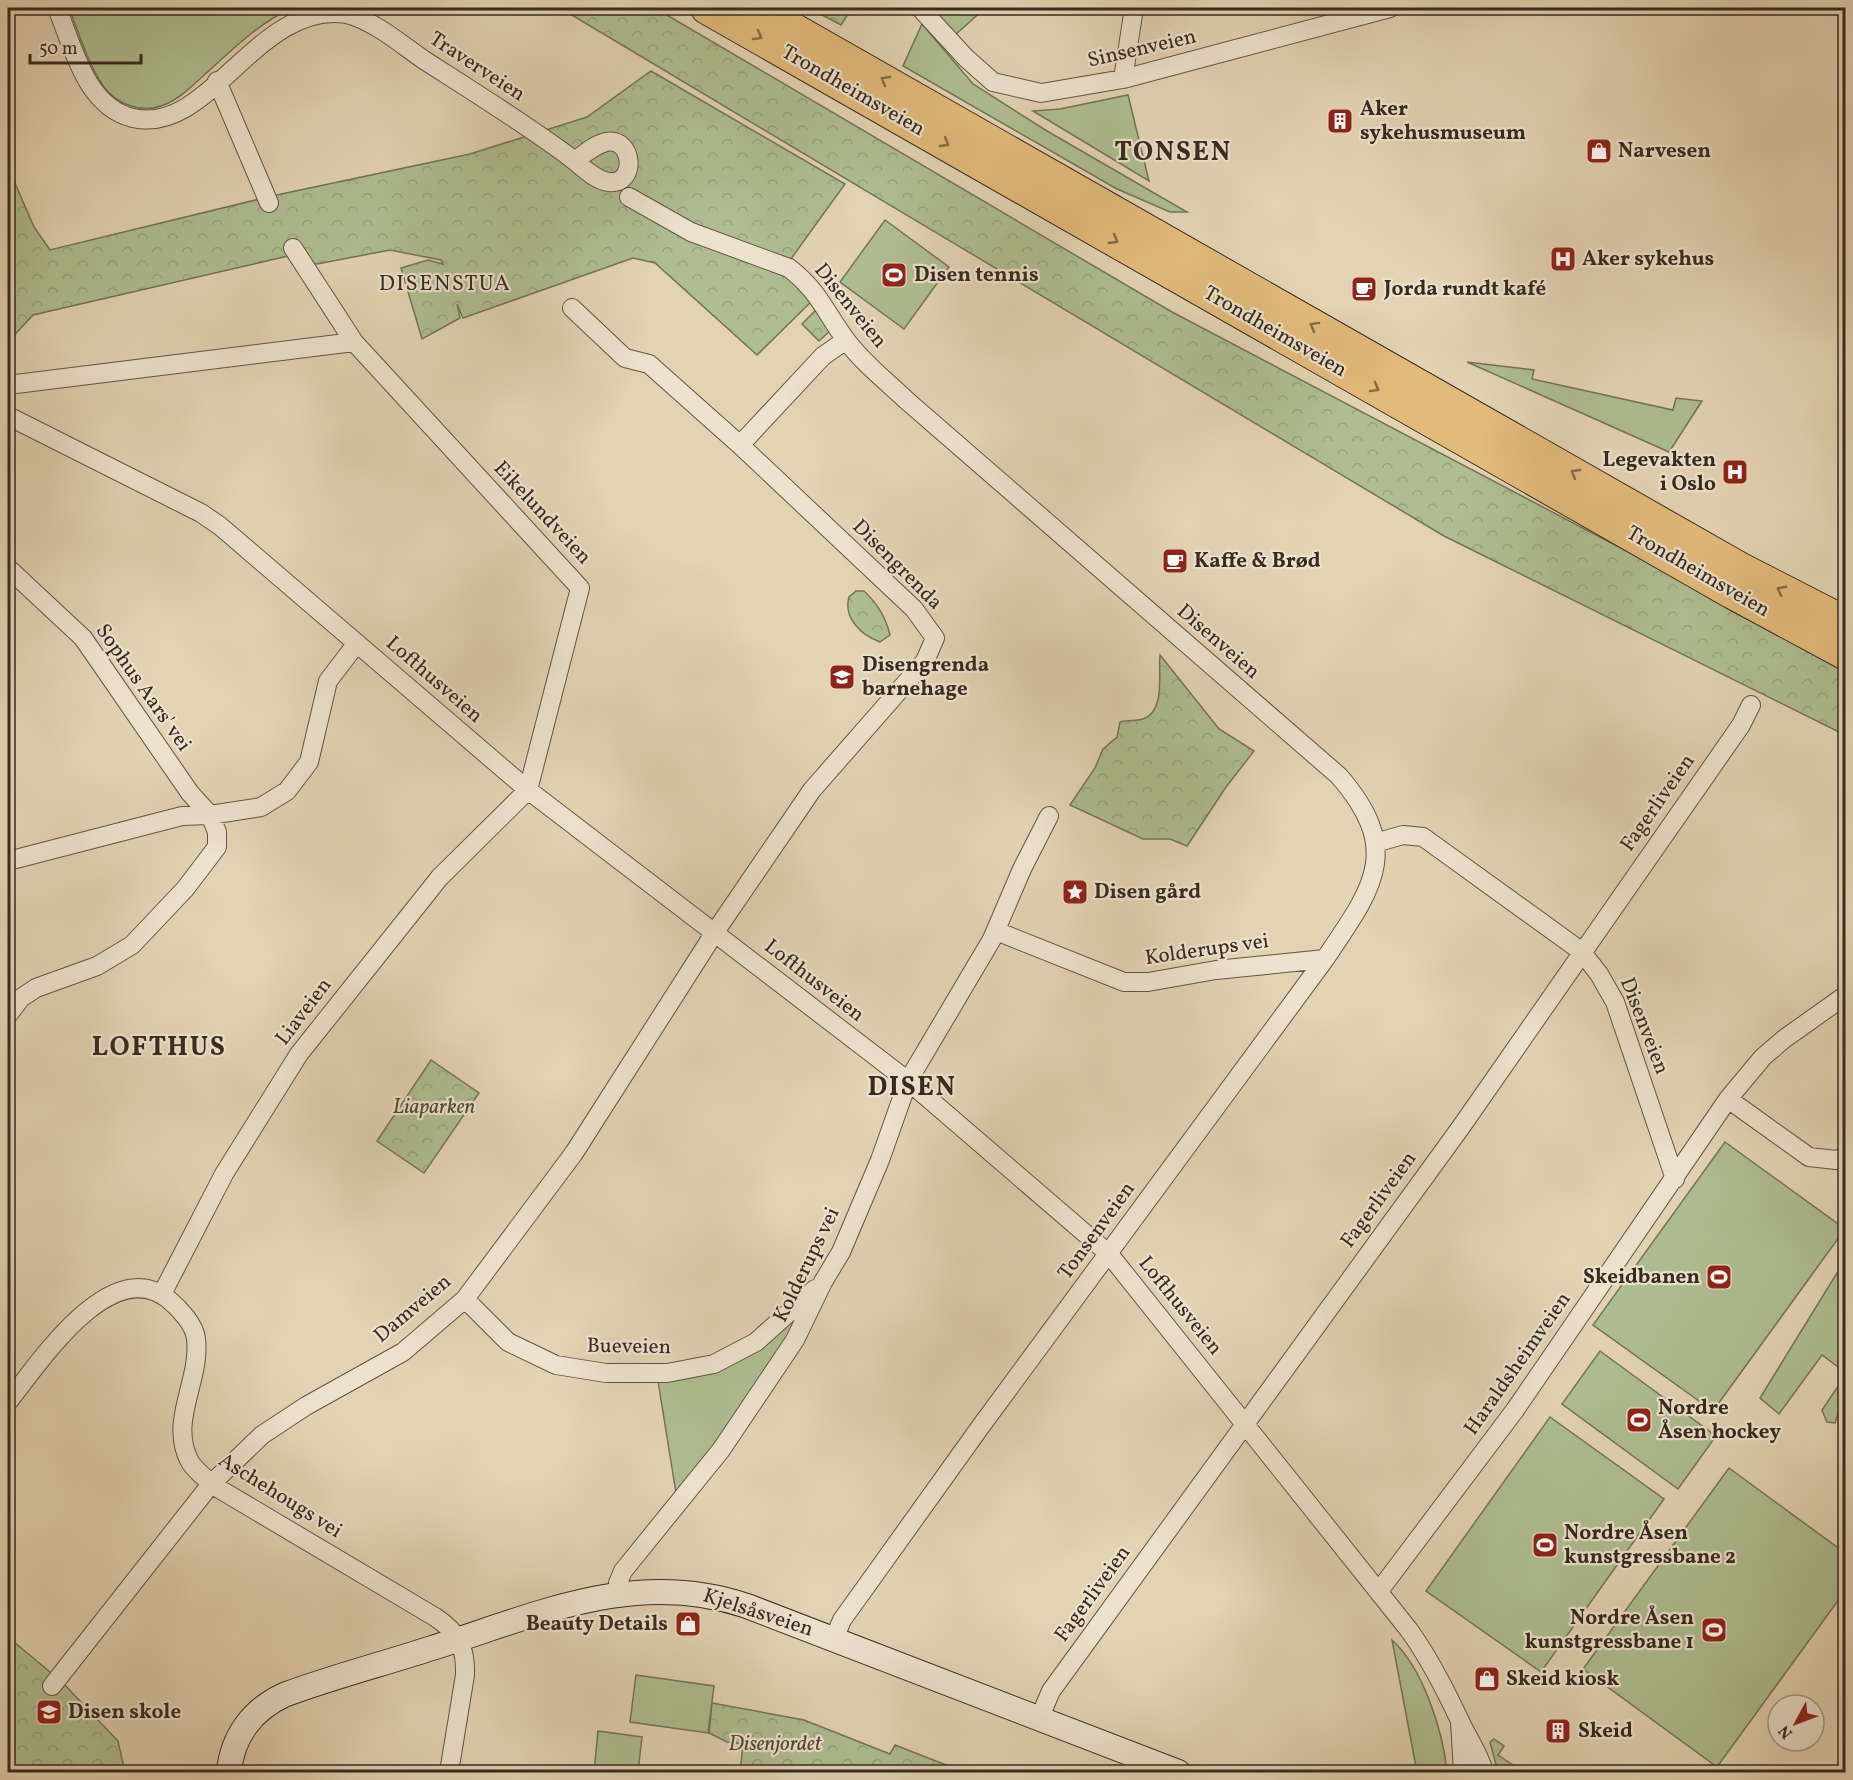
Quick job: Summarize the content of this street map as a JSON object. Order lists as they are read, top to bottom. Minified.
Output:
{"streets":{"highway":["Trondheimsveien"],"street":["Sinsenveien","Traverveien","Disenveien","Eikelundveien","Disengrenda","Lofthusveien","Sophus Aars' vei","Fagerliveien","Kolderups vei","Liaveien","Tonsenveien","Damveien","Bueveien","Haraldsheimveien","Aschehougs vei","Kjelsåsveien"]},"crossings":[["Disenveien","Fagerliveien"],["Disenveien","Tonsenveien"],["Disenveien","Haraldsheimveien"],["Eikelundveien","Lofthusveien"],["Eikelundveien","Liaveien"],["Disengrenda","Lofthusveien"],["Disengrenda","Damveien"],["Lofthusveien","Fagerliveien"],["Lofthusveien","Kolderups vei"],["Lofthusveien","Liaveien"],["Lofthusveien","Tonsenveien"],["Lofthusveien","Damveien"],["Lofthusveien","Haraldsheimveien"],["Fagerliveien","Kjelsåsveien"],["Kolderups vei","Tonsenveien"],["Kolderups vei","Bueveien"],["Kolderups vei","Kjelsåsveien"],["Liaveien","Aschehougs vei"],["Tonsenveien","Kjelsåsveien"],["Damveien","Bueveien"],["Damveien","Aschehougs vei"],["Aschehougs vei","Kjelsåsveien"]],"districts":["TONSEN","DISENSTUA","LOFTHUS","DISEN"],"parks":["Liaparken","Disenjordet"],"places":{"building":["Aker sykehusmuseum","Skeid"],"shop":["Narvesen","Beauty Details","Skeid kiosk"],"hospital":["Aker sykehus","Legevakten i Oslo"],"sports":["Disen tennis","Skeidbanen","Nordre Åsen hockey","Nordre Åsen kunstgressbane 2","Nordre Åsen kunstgressbane 1"],"cafe":["Jorda rundt kafé","Kaffe & Brød"],"school or university":["Disengrenda barnehage","Disen skole"],"place":["Disen gård"]},"scale_bar":"50 m","north":"bottom left"}
